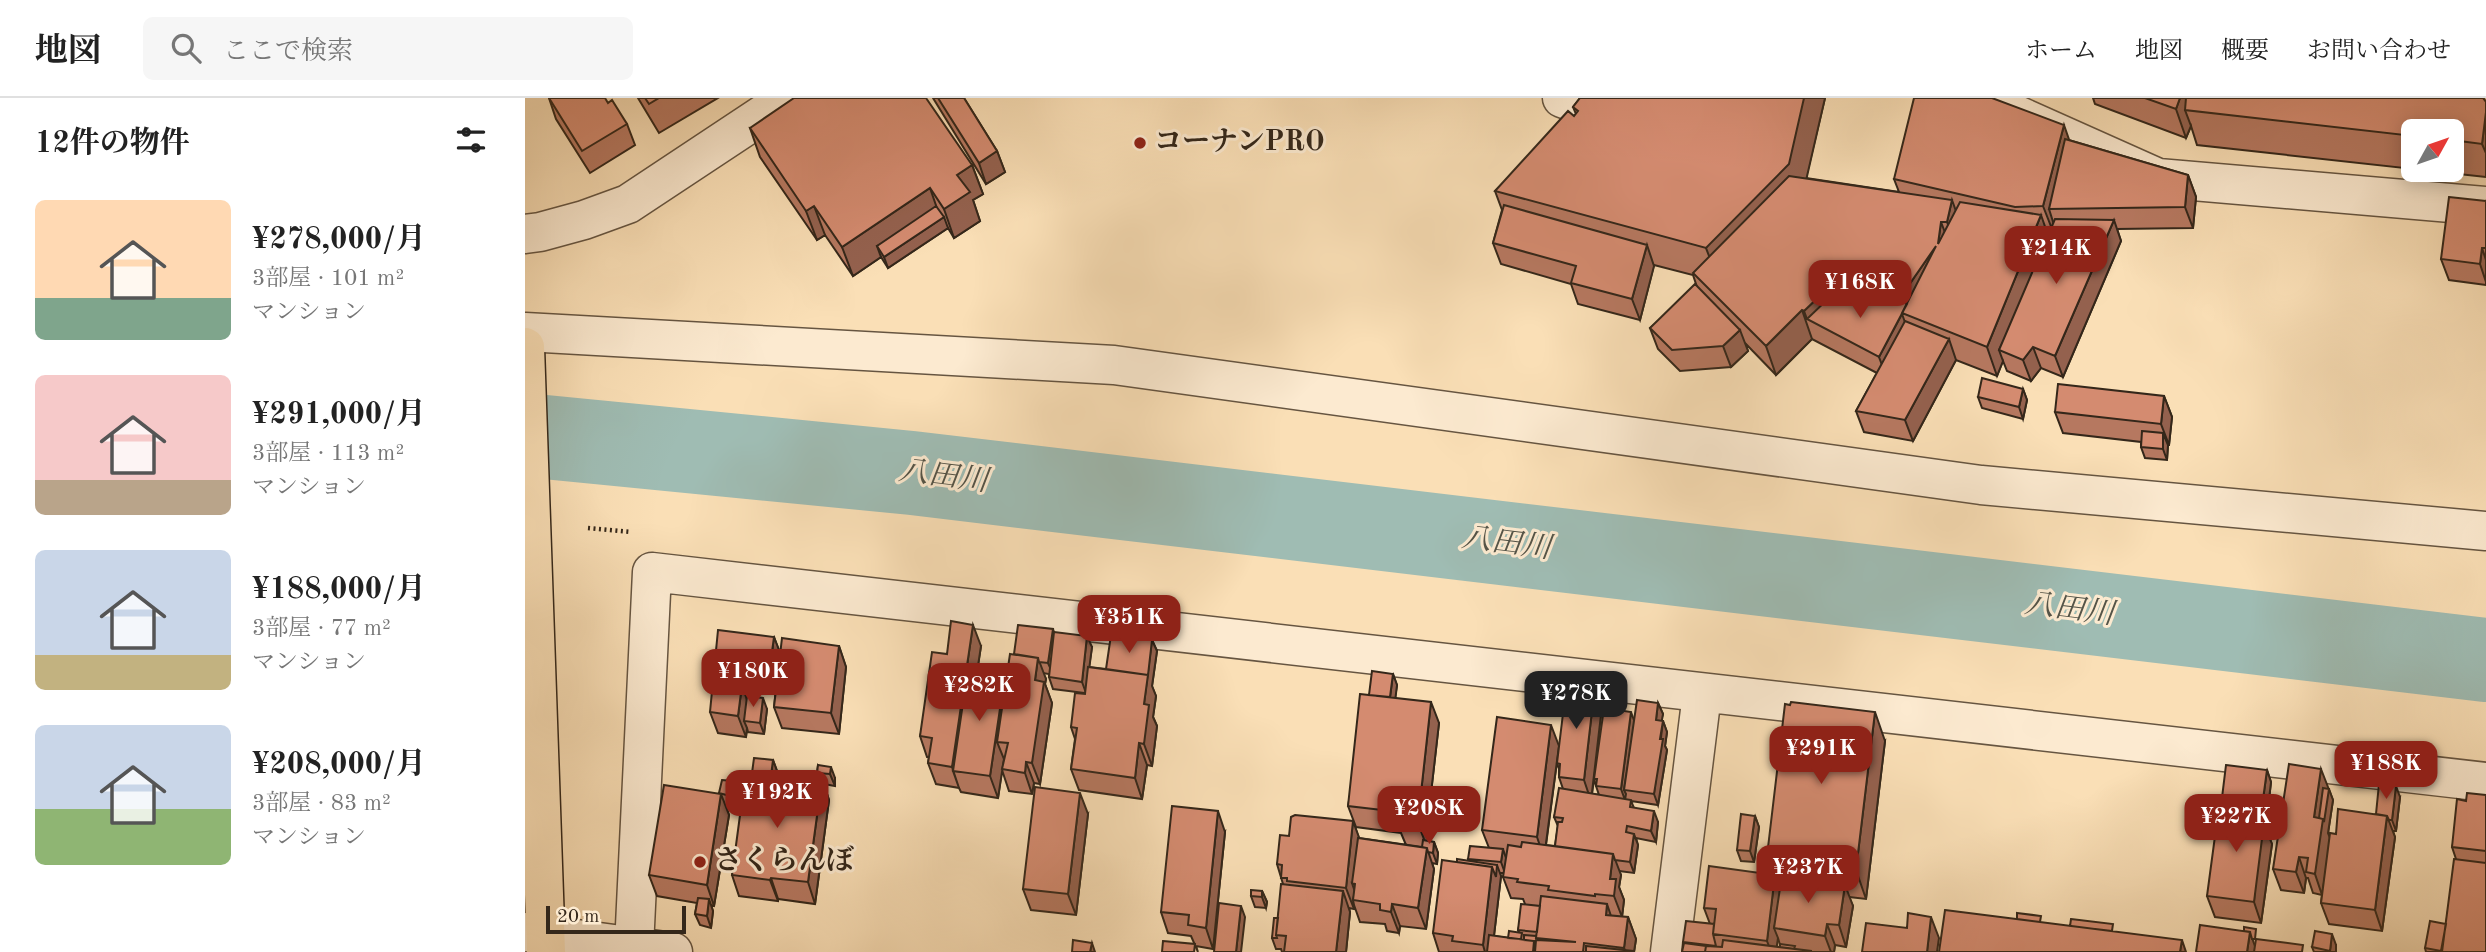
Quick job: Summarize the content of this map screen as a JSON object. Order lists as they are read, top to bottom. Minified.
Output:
{"water":["八田川"],"places":["コーナンPRO","さくらんぼ"],"scale_bar":"20 m","north":"top right","page":{"header":"地図","search":"ここで検索","nav":["ホーム","地図","概要","お問い合わせ"],"heading":"12件の物件","list":[{"name":"¥278,000/月","note":"3部屋 · 101 m² · マンション"},{"name":"¥291,000/月","note":"3部屋 · 113 m² · マンション"},{"name":"¥188,000/月","note":"3部屋 · 77 m² · マンション"},{"name":"¥208,000/月","note":"3部屋 · 83 m² · マンション"}],"price":["¥214K","¥168K","¥351K","¥180K","¥282K","¥278K","¥291K","¥188K","¥192K","¥208K","¥227K","¥237K"],"scale":"20 m"}}
